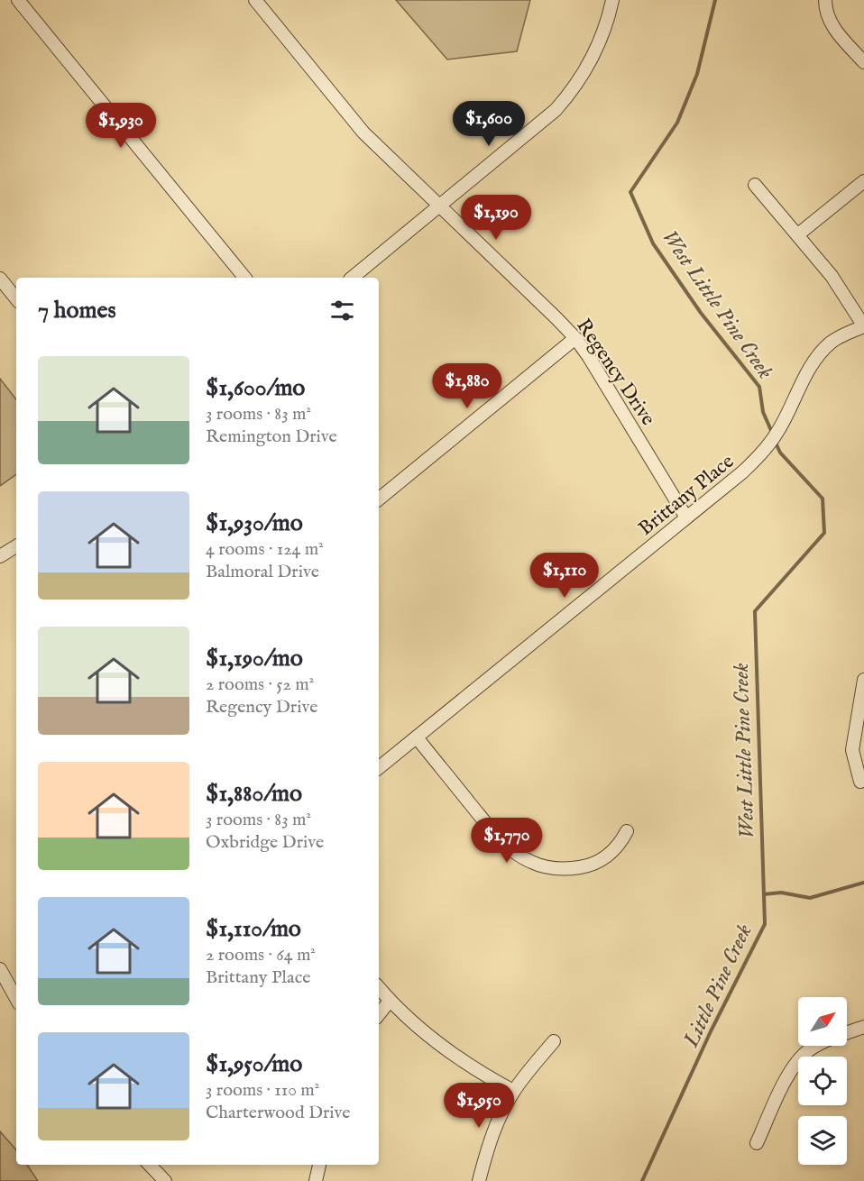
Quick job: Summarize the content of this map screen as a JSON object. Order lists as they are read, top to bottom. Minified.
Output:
{"streets":{"street":["Regency Drive","Brittany Place"]},"crossings":[["Regency Drive","Brittany Place"]],"water":["West Little Pine Creek","Little Pine Creek"],"north":"top right","page":{"price":["$1,600","$1,930","$1,190","$1,880","$1,110","$1,770","$1,950"],"heading":"7 homes","list":[{"name":"$1,600/mo","note":"3 rooms · 83 m² · Remington Drive"},{"name":"$1,930/mo","note":"4 rooms · 124 m² · Balmoral Drive"},{"name":"$1,190/mo","note":"2 rooms · 52 m² · Regency Drive"},{"name":"$1,880/mo","note":"3 rooms · 83 m² · Oxbridge Drive"},{"name":"$1,110/mo","note":"2 rooms · 64 m² · Brittany Place"},{"name":"$1,950/mo","note":"3 rooms · 110 m² · Charterwood Drive"}]}}
